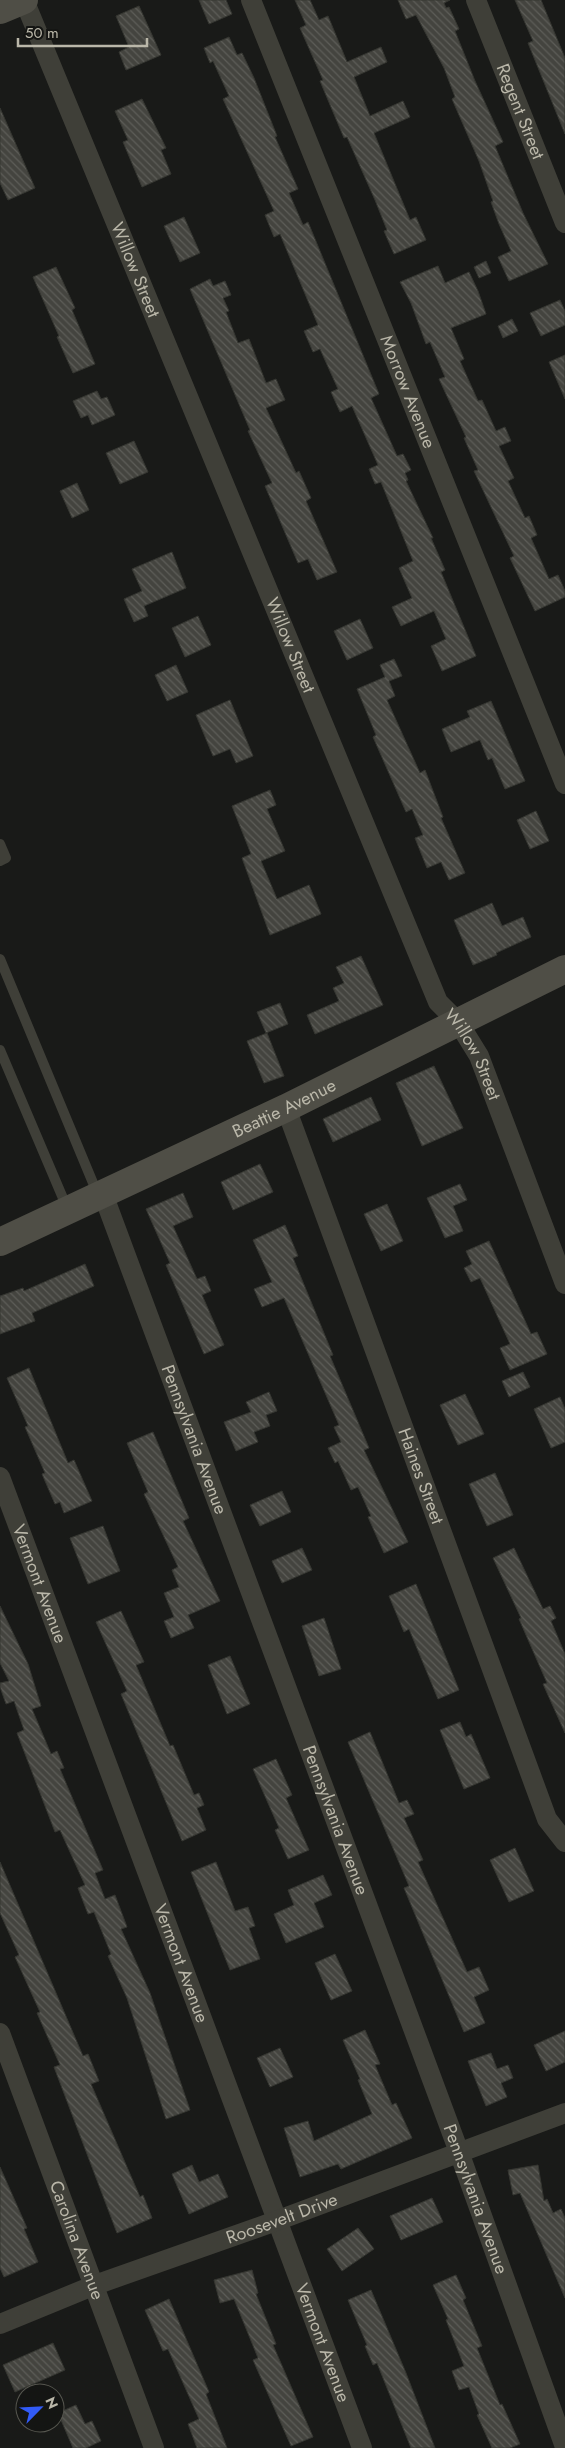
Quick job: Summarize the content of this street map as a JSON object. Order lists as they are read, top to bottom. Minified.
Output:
{"streets":{"street":["Regent Street","Willow Street","Morrow Avenue","Beattie Avenue","Pennsylvania Avenue","Haines Street","Vermont Avenue","Roosevelt Drive","Carolina Avenue"]},"crossings":[["Willow Street","Beattie Avenue"],["Beattie Avenue","Pennsylvania Avenue"],["Beattie Avenue","Haines Street"],["Pennsylvania Avenue","Roosevelt Drive"],["Vermont Avenue","Roosevelt Drive"],["Roosevelt Drive","Carolina Avenue"]],"scale_bar":"50 m","north":"top right"}
